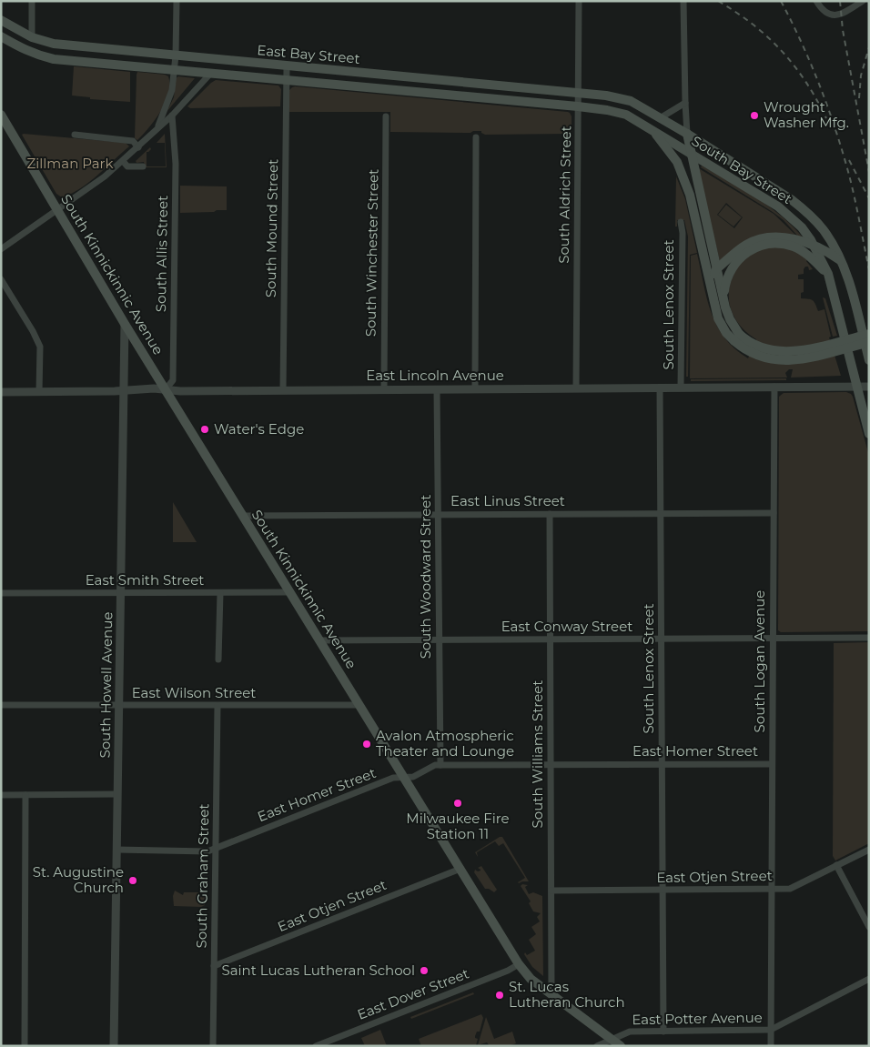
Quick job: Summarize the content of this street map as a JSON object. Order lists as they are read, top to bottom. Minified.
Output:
{"streets":{"main road":["East Bay Street","South Bay Street","South Kinnickinnic Avenue"],"street":["South Aldrich Street","South Mound Street","South Winchester Street","South Allis Street","South Lenox Street","East Lincoln Avenue","East Linus Street","South Woodward Street","East Smith Street","East Conway Street","South Logan Avenue","South Howell Avenue","East Wilson Street","East Homer Street","South Williams Street","South Graham Street","East Otjen Street","East Dover Street","East Potter Avenue"]},"crossings":[["East Bay Street","South Bay Street"],["East Bay Street","South Aldrich Street"],["East Bay Street","South Mound Street"],["South Bay Street","East Lincoln Avenue"],["South Aldrich Street","East Lincoln Avenue"],["South Mound Street","East Lincoln Avenue"],["South Winchester Street","East Lincoln Avenue"],["South Allis Street","South Kinnickinnic Avenue"],["South Allis Street","East Lincoln Avenue"],["South Kinnickinnic Avenue","East Lincoln Avenue"],["South Kinnickinnic Avenue","East Linus Street"],["South Kinnickinnic Avenue","East Smith Street"],["South Kinnickinnic Avenue","East Conway Street"],["South Kinnickinnic Avenue","South Howell Avenue"],["South Kinnickinnic Avenue","East Wilson Street"],["South Kinnickinnic Avenue","East Homer Street"],["South Kinnickinnic Avenue","South Williams Street"],["South Kinnickinnic Avenue","East Otjen Street"],["South Kinnickinnic Avenue","East Dover Street"],["South Kinnickinnic Avenue","East Potter Avenue"],["South Lenox Street","East Lincoln Avenue"],["South Lenox Street","East Linus Street"],["South Lenox Street","East Conway Street"],["South Lenox Street","East Homer Street"],["South Lenox Street","East Otjen Street"],["South Lenox Street","East Potter Avenue"],["East Lincoln Avenue","South Woodward Street"],["East Lincoln Avenue","South Logan Avenue"],["East Lincoln Avenue","South Howell Avenue"],["East Linus Street","South Woodward Street"],["East Linus Street","South Logan Avenue"],["East Linus Street","South Williams Street"],["South Woodward Street","East Conway Street"],["South Woodward Street","East Homer Street"],["East Smith Street","South Howell Avenue"],["East Conway Street","South Logan Avenue"],["East Conway Street","South Williams Street"],["South Logan Avenue","East Homer Street"],["South Logan Avenue","East Otjen Street"],["South Logan Avenue","East Potter Avenue"],["South Howell Avenue","East Wilson Street"],["South Howell Avenue","East Homer Street"],["East Wilson Street","South Graham Street"],["East Homer Street","South Williams Street"],["East Homer Street","South Graham Street"],["South Williams Street","East Otjen Street"],["South Graham Street","East Otjen Street"]],"parks":["Zillman Park"],"places":["Wrought Washer Mfg.","Water's Edge","Avalon Atmospheric Theater and Lounge","Milwaukee Fire Station 11","St. Augustine Church","Saint Lucas Lutheran School","St. Lucas Lutheran Church"]}
